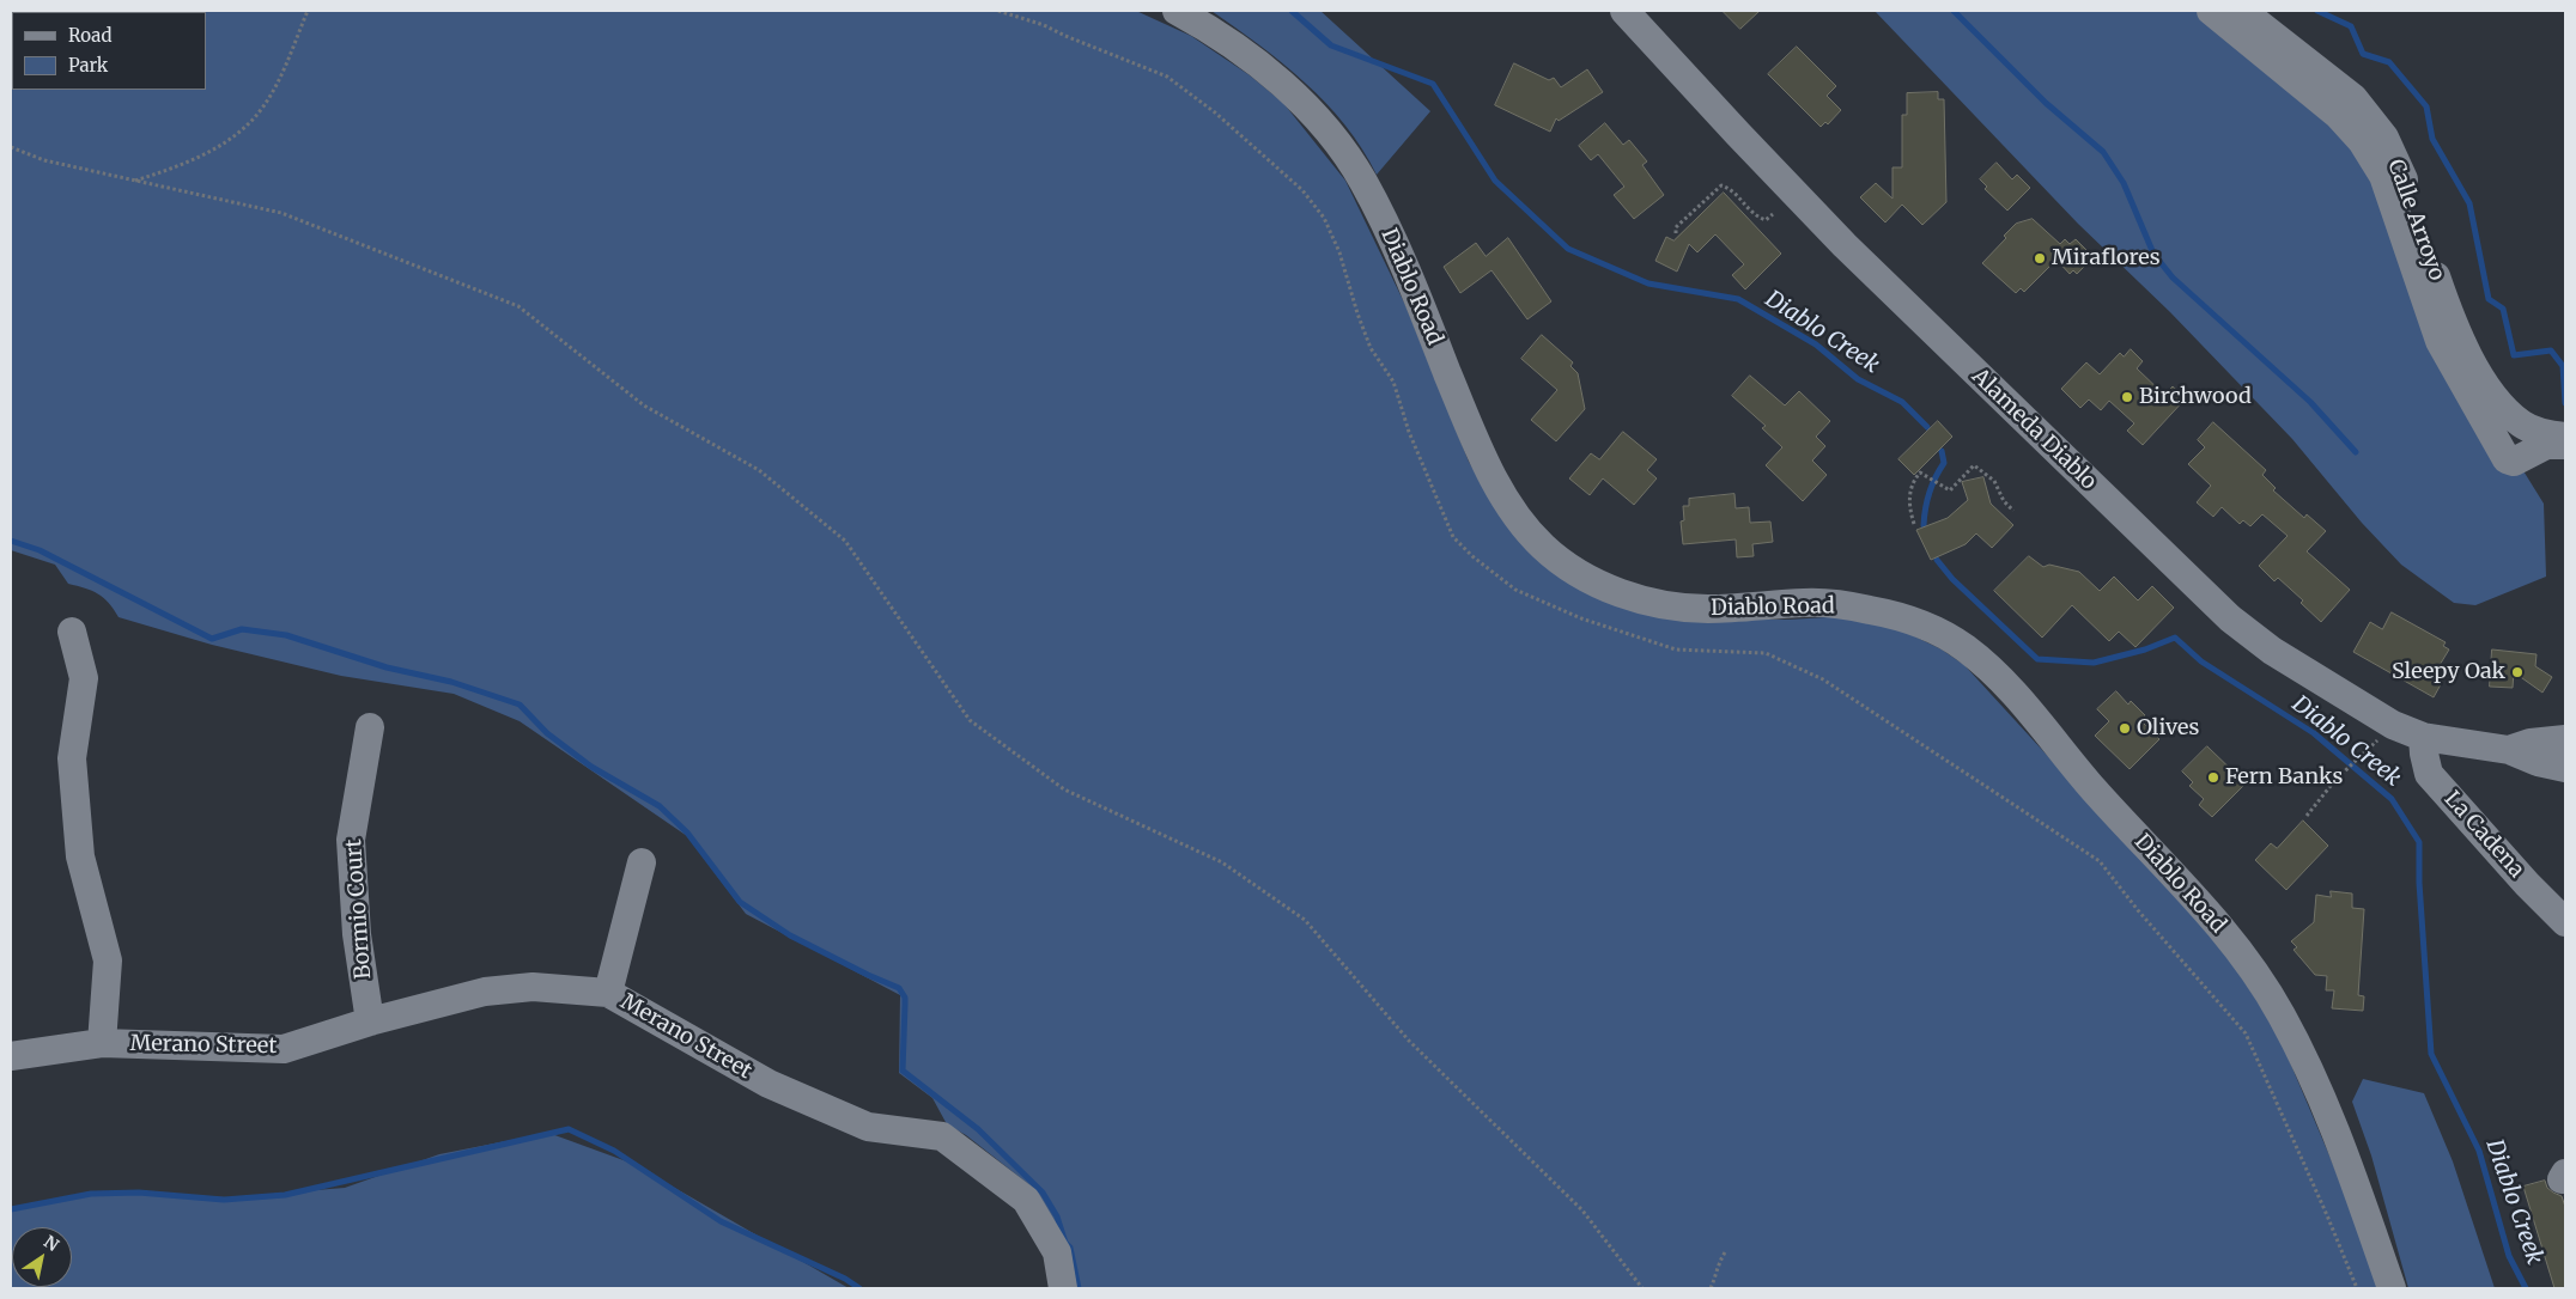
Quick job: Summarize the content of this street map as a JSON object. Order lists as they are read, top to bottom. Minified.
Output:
{"streets":{"street":["Calle Arroyo","Diablo Road","Alameda Diablo","La Cadena","Bormio Court","Merano Street"]},"crossings":[["Alameda Diablo","La Cadena"],["Bormio Court","Merano Street"]],"water":["Diablo Creek"],"places":["Miraflores","Birchwood","Sleepy Oak","Olives","Fern Banks"],"legend":["Road","Park"],"north":"top right"}
